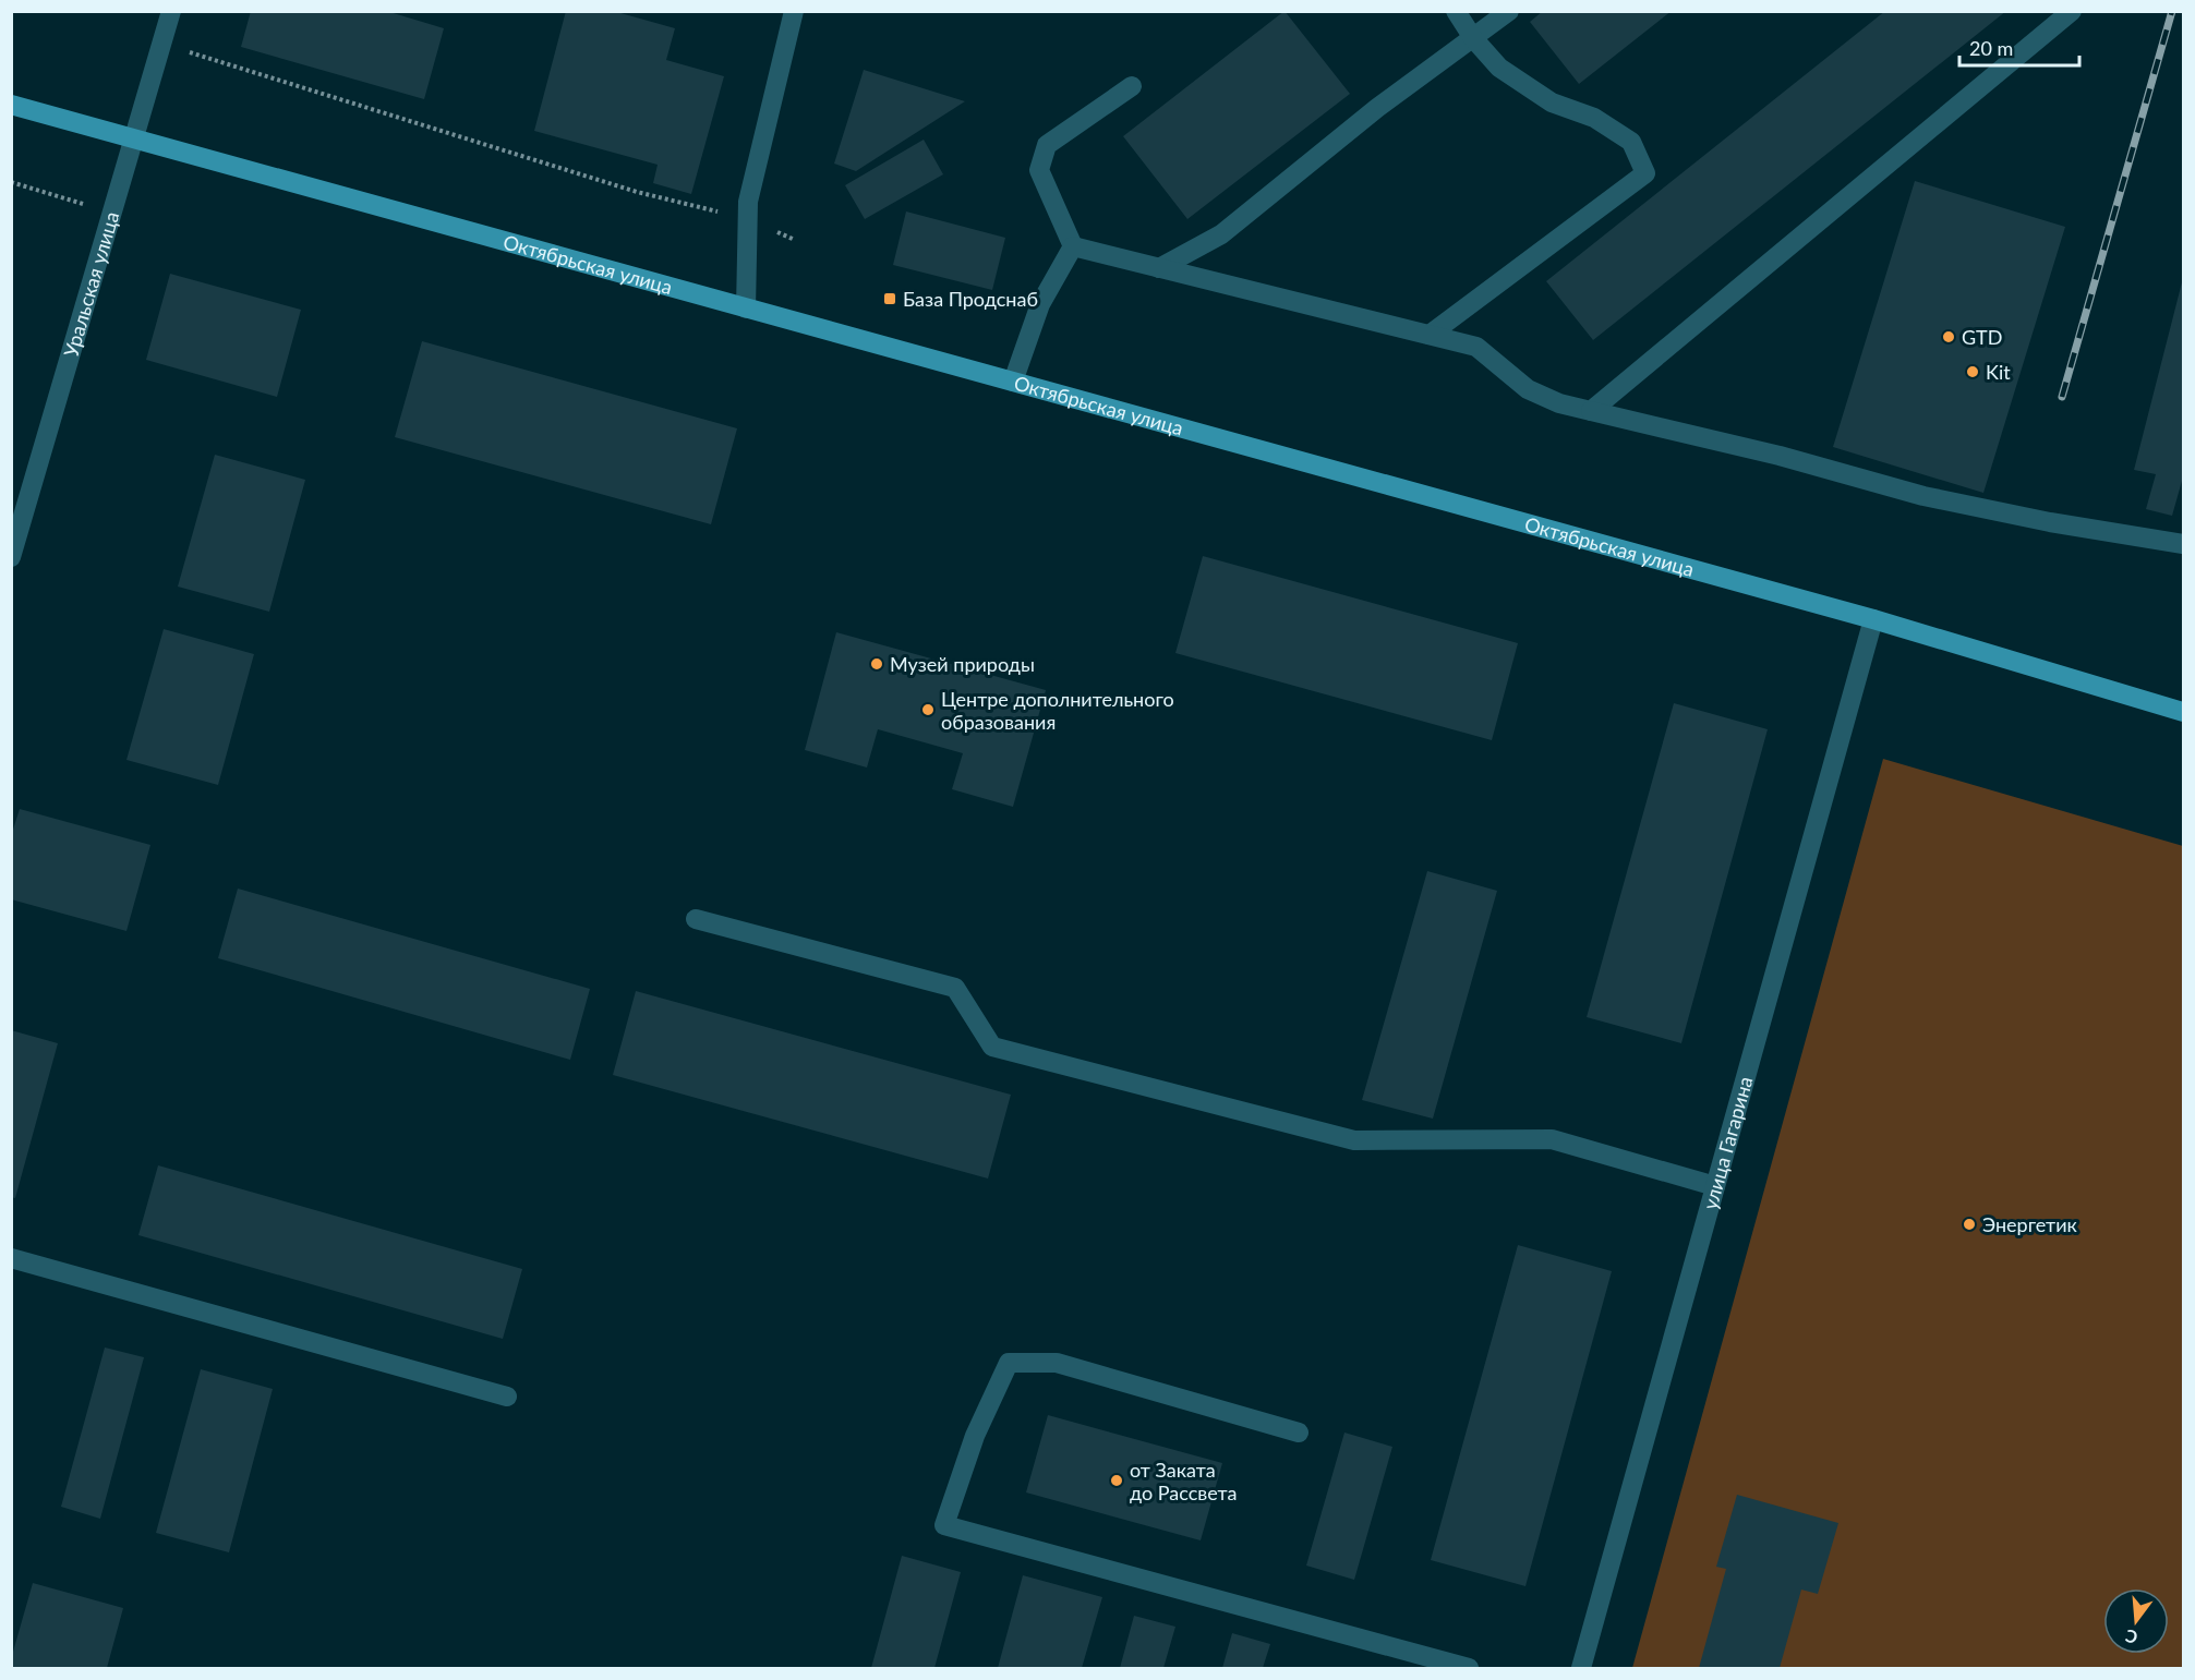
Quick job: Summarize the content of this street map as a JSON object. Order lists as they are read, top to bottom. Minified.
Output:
{"streets":{"main road":["Октябрьская улица"],"street":["Уральская улица","улица Гагарина"]},"crossings":[["Октябрьская улица","Уральская улица"],["Октябрьская улица","улица Гагарина"]],"places":{"transit":["База Продснаб"],"other":["GTD","Kit","Музей природы","Центре дополнительного образования","Энергетик","от Заката до Рассвета"]},"scale_bar":"20 m","north":"bottom"}
